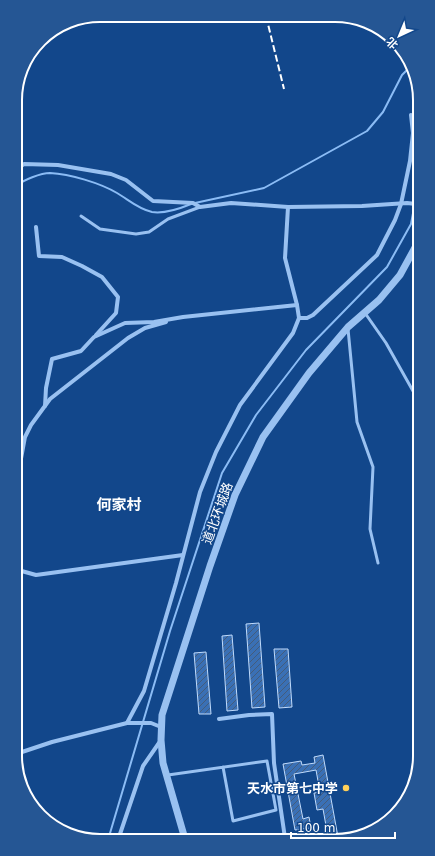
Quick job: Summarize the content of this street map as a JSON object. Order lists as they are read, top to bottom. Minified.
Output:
{"streets":{"street":["道北环城路"]},"districts":["何家村"],"places":["天水市第七中学"],"scale_bar":"100 m","north":"bottom left"}
